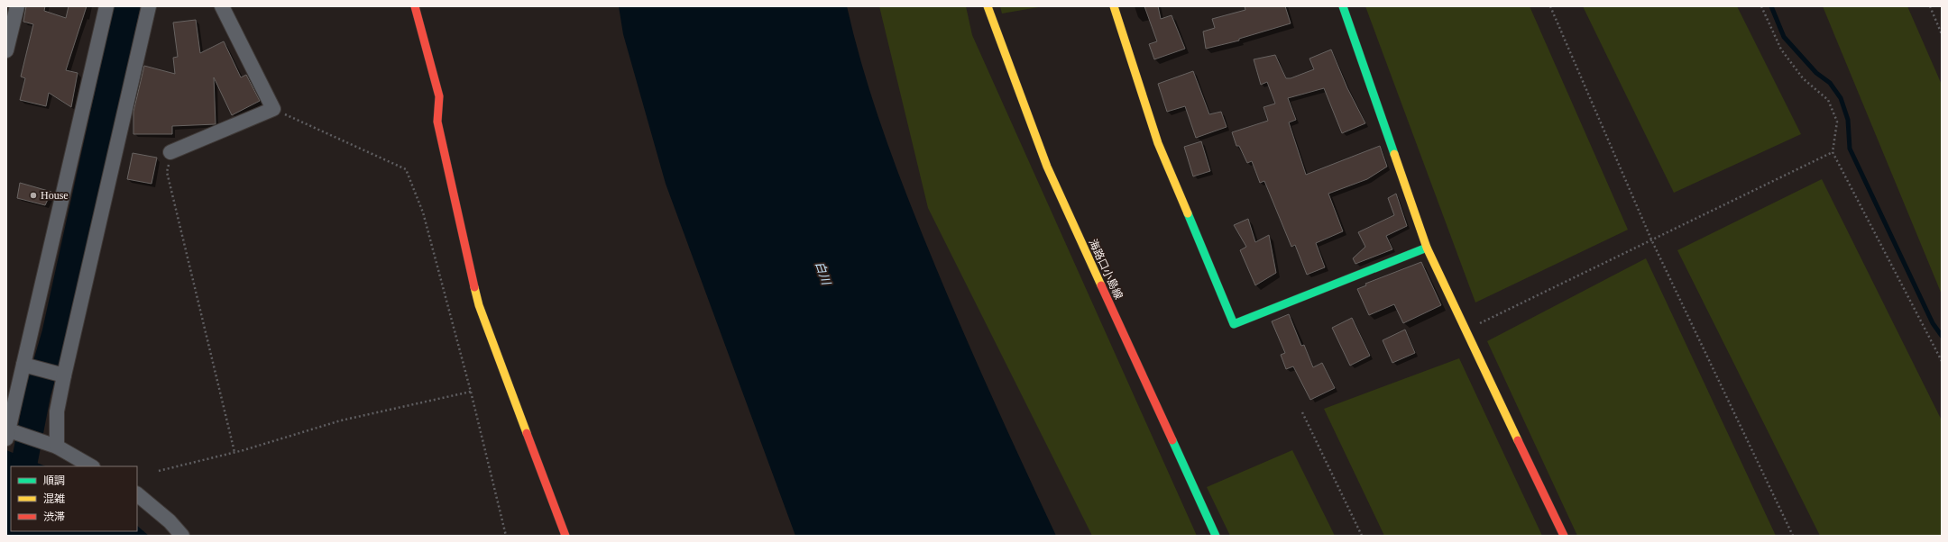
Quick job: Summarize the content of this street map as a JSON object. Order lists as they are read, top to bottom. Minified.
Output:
{"streets":{"street":["海路口小島線"]},"water":["白川"],"places":["House"],"legend":["順調","混雑","渋滞"]}
